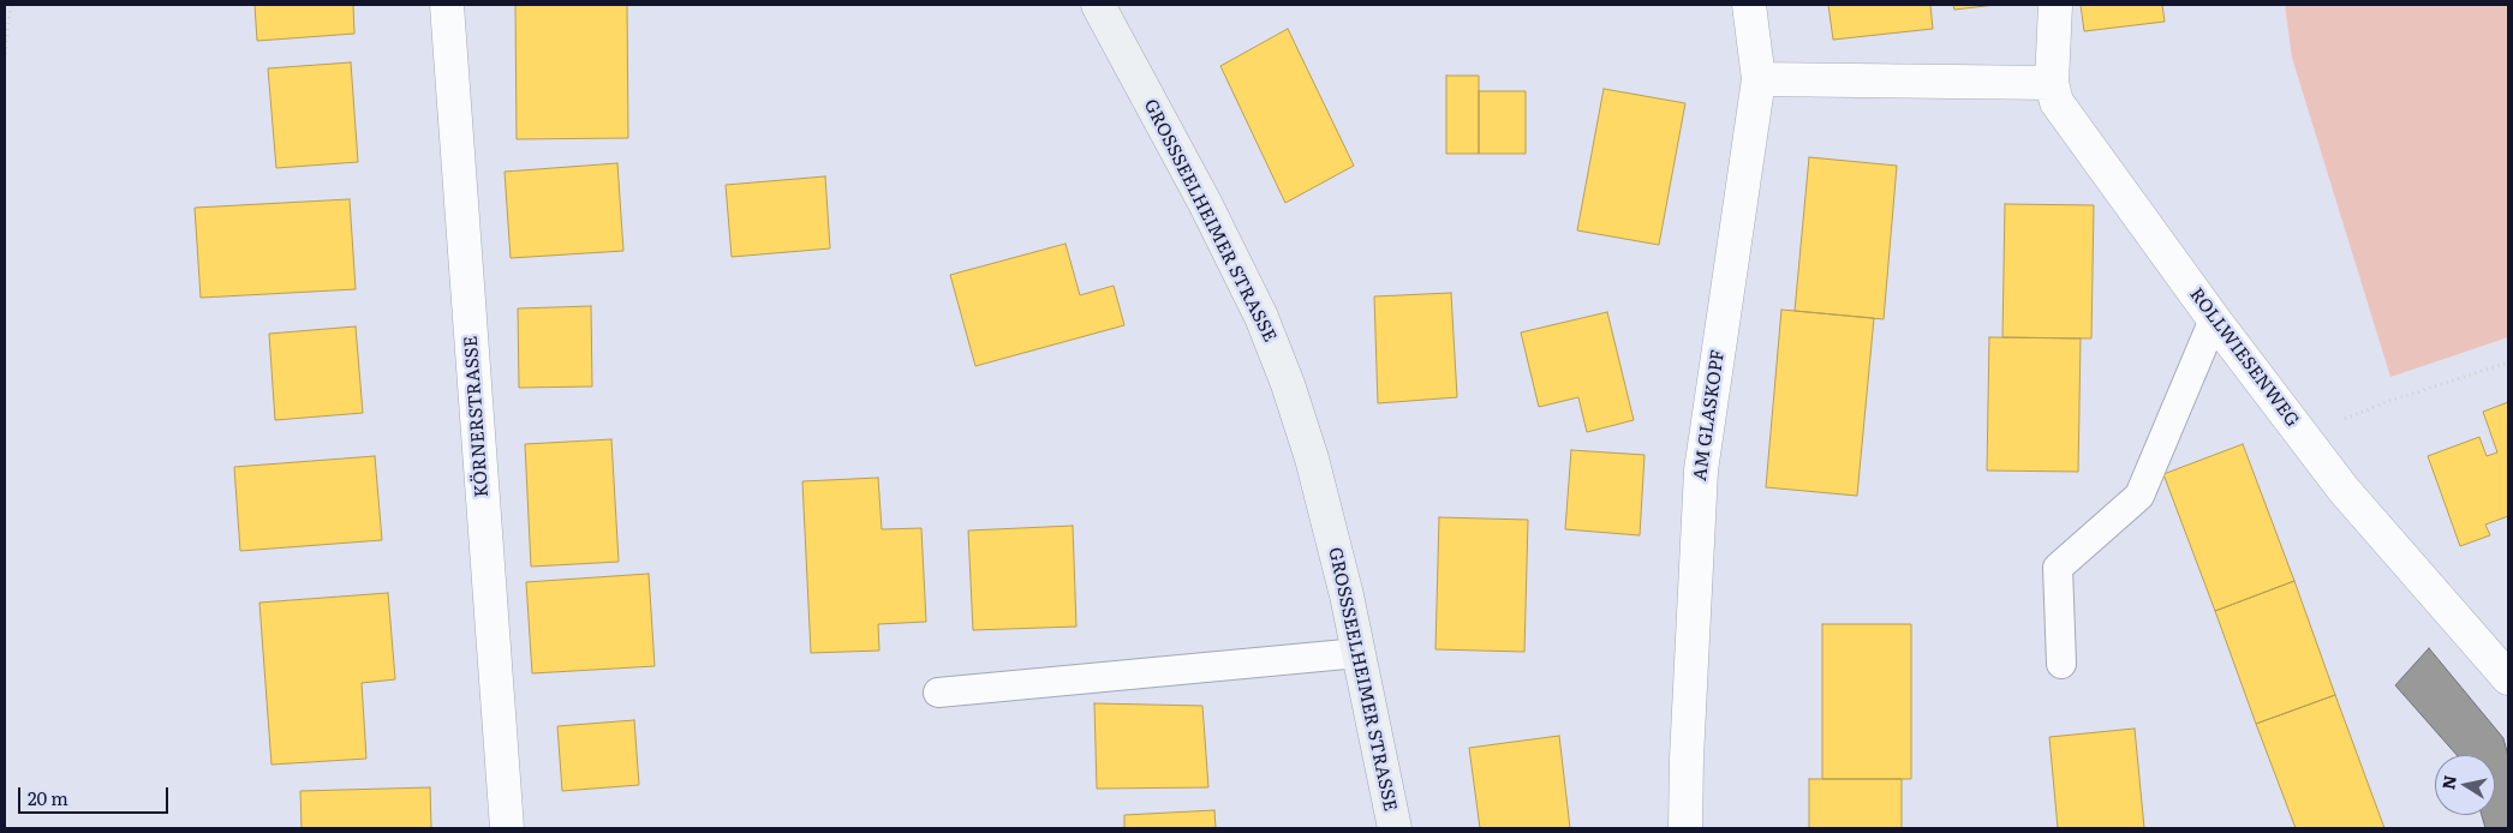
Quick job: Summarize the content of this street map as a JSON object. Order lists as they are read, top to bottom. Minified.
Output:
{"streets":{"main road":["GROSSSEELHEIMER STRASSE"],"street":["ROLLWIESENWEG","AM GLASKOPF","KÖRNERSTRASSE"]},"scale_bar":"20 m","north":"left"}
